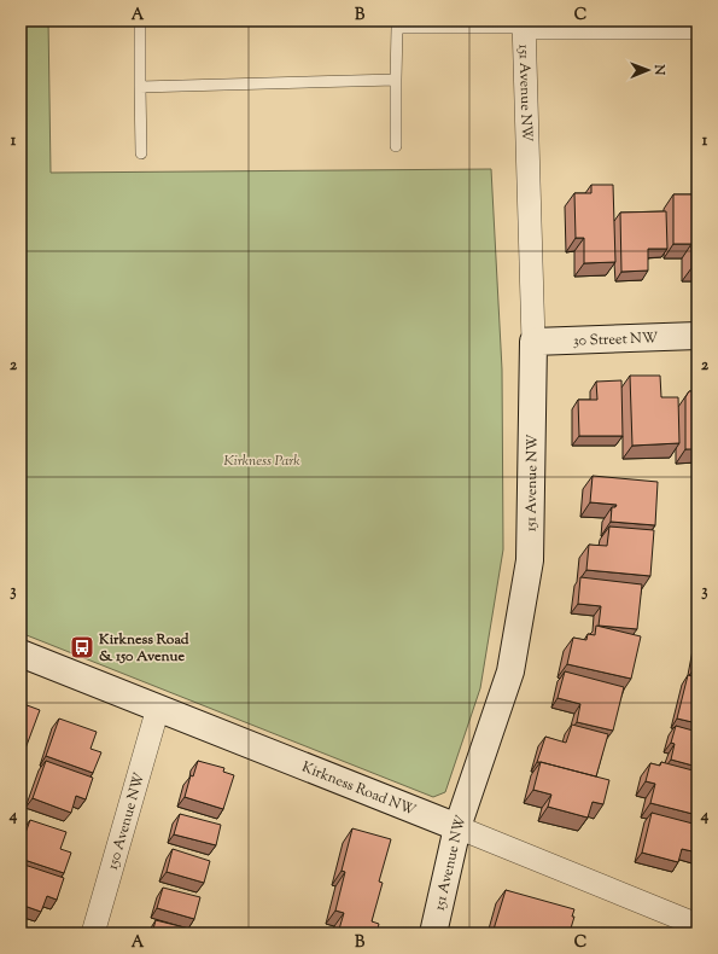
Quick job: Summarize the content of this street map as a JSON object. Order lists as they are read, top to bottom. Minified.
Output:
{"streets":{"street":["151 Avenue NW","30 Street NW","Kirkness Road NW","150 Avenue NW"]},"crossings":[["151 Avenue NW","30 Street NW"],["151 Avenue NW","Kirkness Road NW"],["Kirkness Road NW","150 Avenue NW"]],"parks":["Kirkness Park"],"places":{"bus stop":["Kirkness Road & 150 Avenue"]},"north":"right","grid":{"columns":["A","B","C"],"rows":["1","2","3","4"]}}
